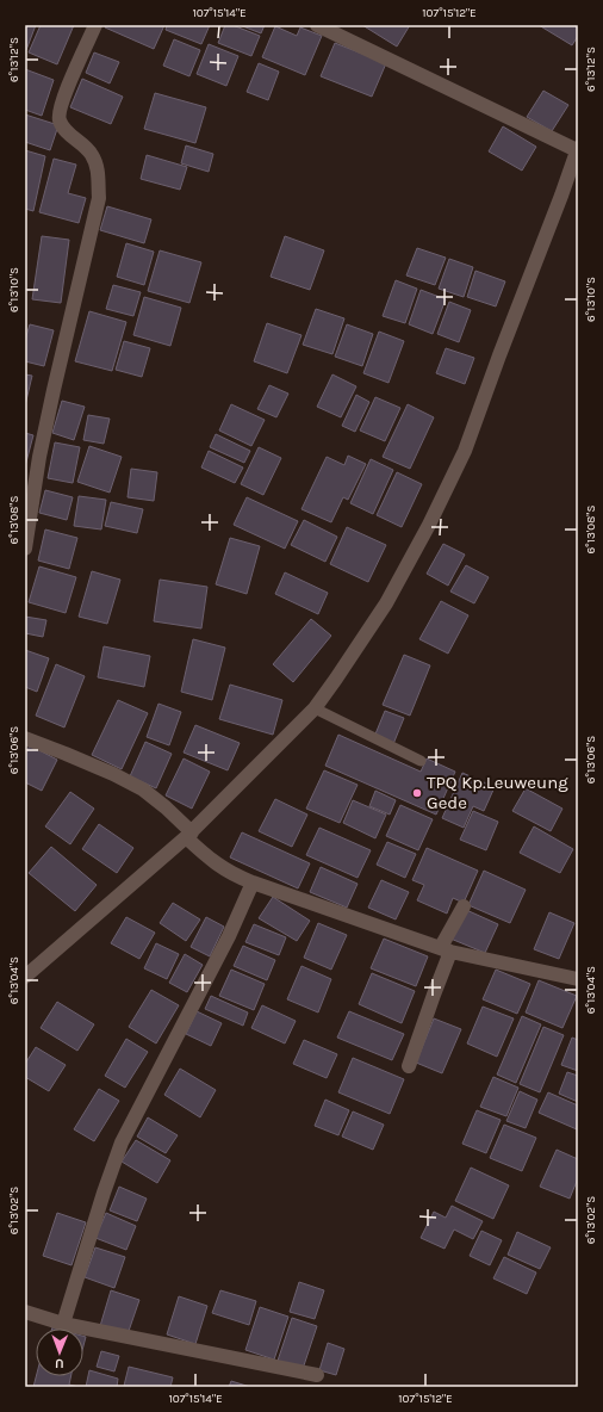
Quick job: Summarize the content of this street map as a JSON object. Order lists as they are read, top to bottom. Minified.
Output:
{"places":["TPQ Kp.Leuweung Gede"],"north":"bottom","coordinates":["107°15'14\"E","107°15'12\"E","6°13'12\"S","6°13'10\"S","6°13'08\"S","6°13'06\"S","6°13'04\"S","6°13'02\"S"]}
